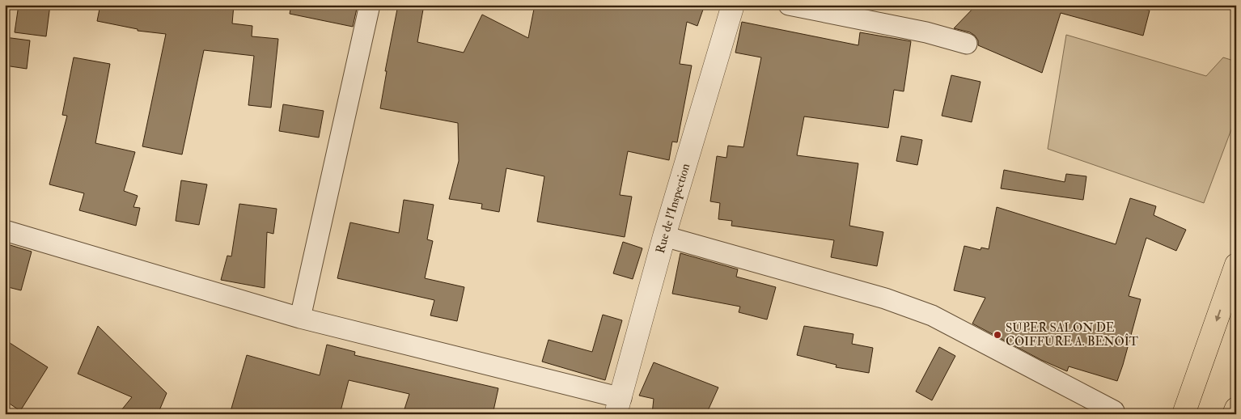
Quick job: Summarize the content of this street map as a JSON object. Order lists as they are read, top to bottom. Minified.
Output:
{"streets":{"street":["Rue de l'Inspection"]},"places":["SUPER SALON DE COIFFURE A. BENOÎT"]}
